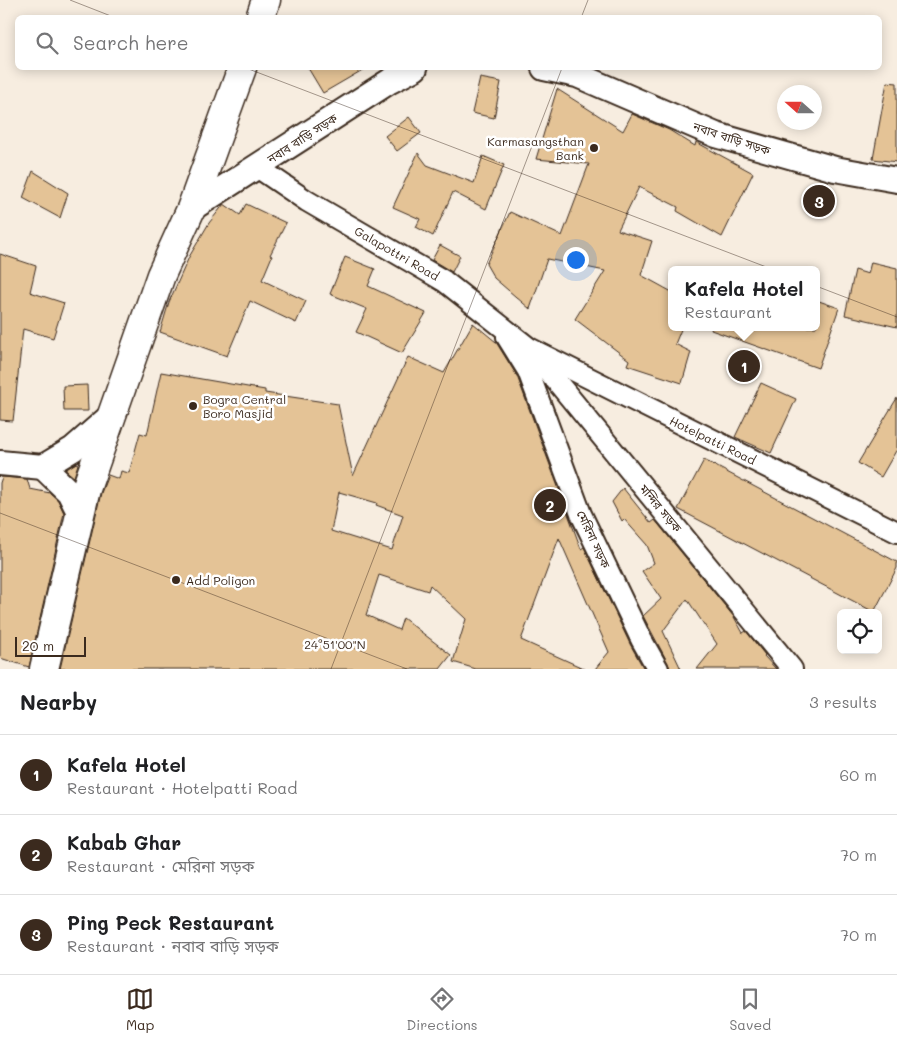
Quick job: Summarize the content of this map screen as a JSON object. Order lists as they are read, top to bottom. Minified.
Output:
{"streets":{"street":["নবাব বাড়ি সড়ক","Galapottri Road","Hotelpatti Road","মন্দির সড়ক","মেরিনা সড়ক"]},"crossings":[["নবাব বাড়ি সড়ক","Galapottri Road"],["Galapottri Road","Hotelpatti Road"],["Galapottri Road","মন্দির সড়ক"],["Galapottri Road","মেরিনা সড়ক"],["Hotelpatti Road","মন্দির সড়ক"]],"places":["Karmasangsthan Bank","Bogra Central Boro Masjid","Add Poligon"],"scale_bar":"20 m","north":"left","page":{"search":"Search here","pins":["3","1","2"],"popup":["Kafela Hotel","Restaurant"],"scale":"20 m","heading":["Nearby","3 results"],"list":[{"mark":"1","name":"Kafela Hotel","note":"Restaurant · Hotelpatti Road","value":"60 m"},{"mark":"2","name":"Kabab Ghar","note":"Restaurant · মেরিনা সড়ক","value":"70 m"},{"mark":"3","name":"Ping Peck Restaurant","note":"Restaurant · নবাব বাড়ি সড়ক","value":"70 m"}],"nav":["Map","Directions","Saved"]},"coordinates":["24°51'00\"N"]}
